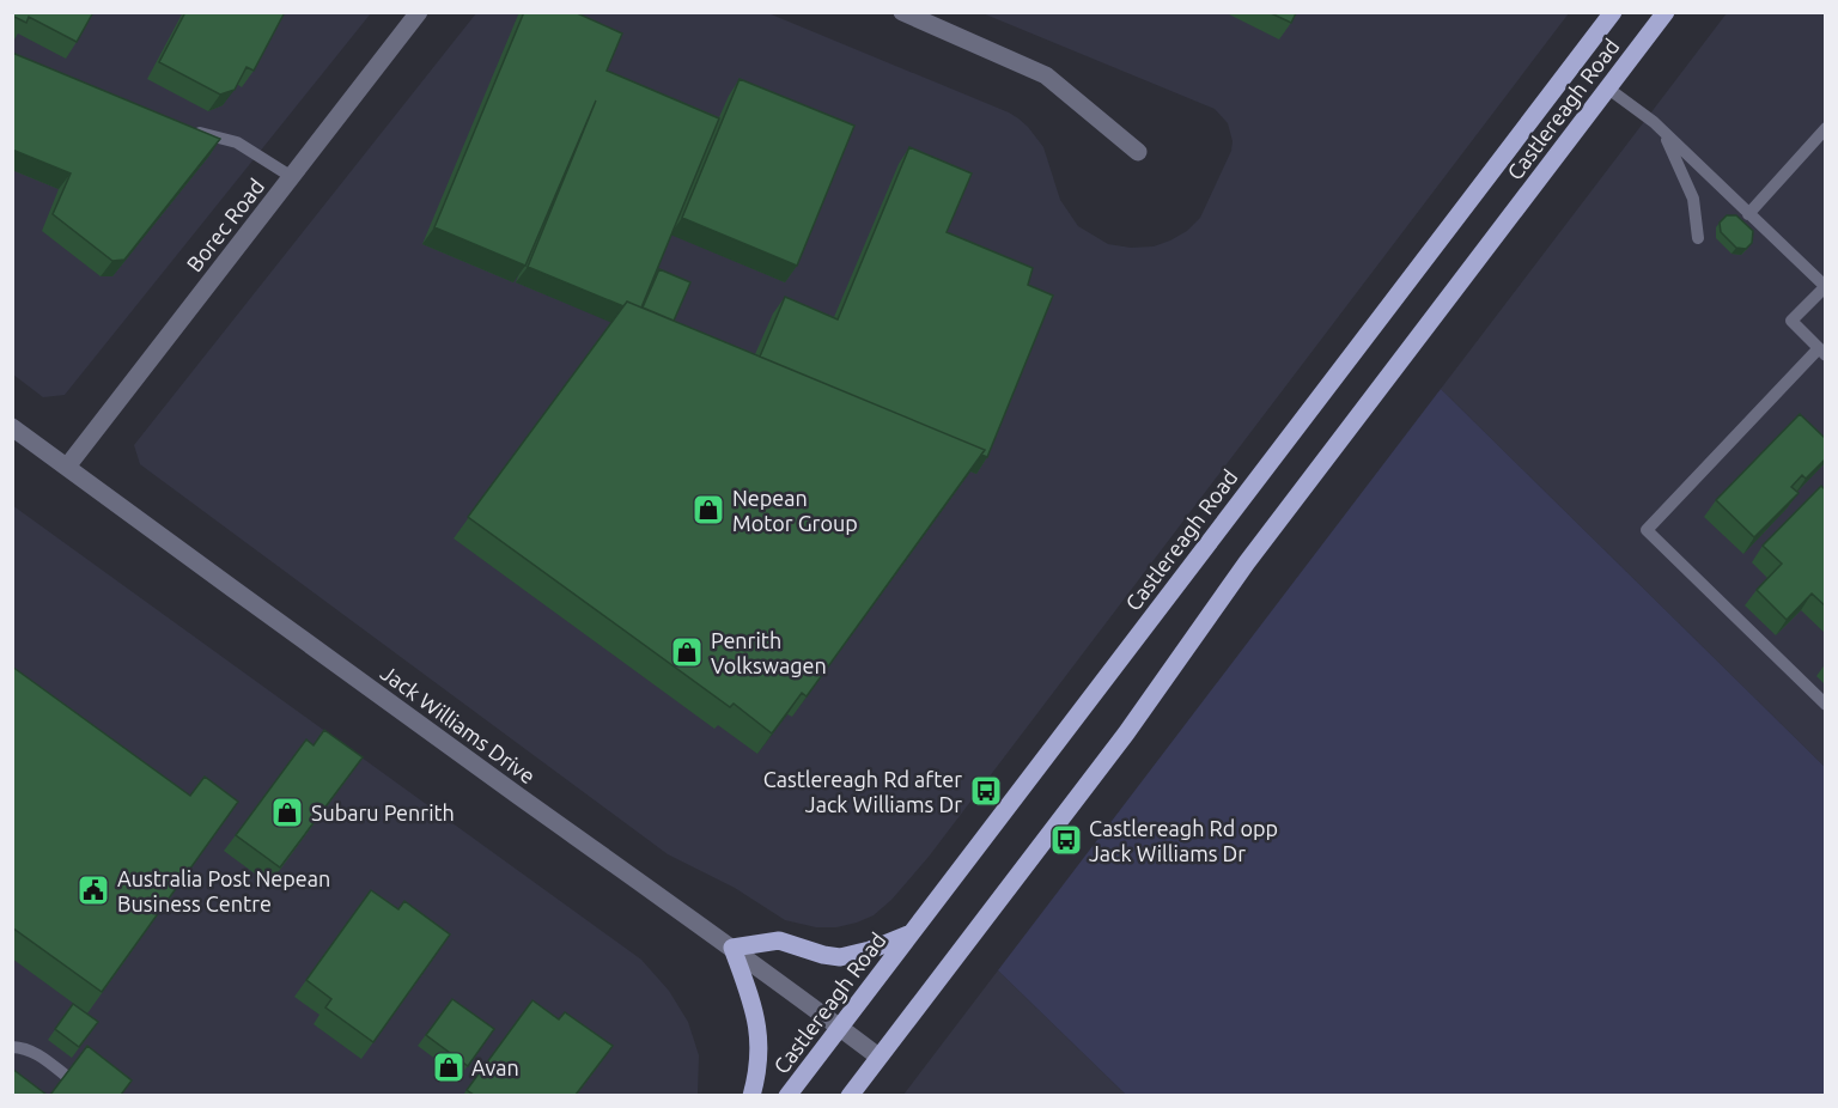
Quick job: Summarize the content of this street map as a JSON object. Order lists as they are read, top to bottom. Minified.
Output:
{"streets":{"main road":["Castlereagh Road"],"street":["Borec Road","Jack Williams Drive"]},"crossings":[["Castlereagh Road","Jack Williams Drive"],["Borec Road","Jack Williams Drive"]],"places":{"shop":["Nepean Motor Group","Penrith Volkswagen","Subaru Penrith","Avan"],"bus stop":["Castlereagh Rd after Jack Williams Dr","Castlereagh Rd opp Jack Williams Dr"],"public building":["Australia Post Nepean Business Centre"]}}
